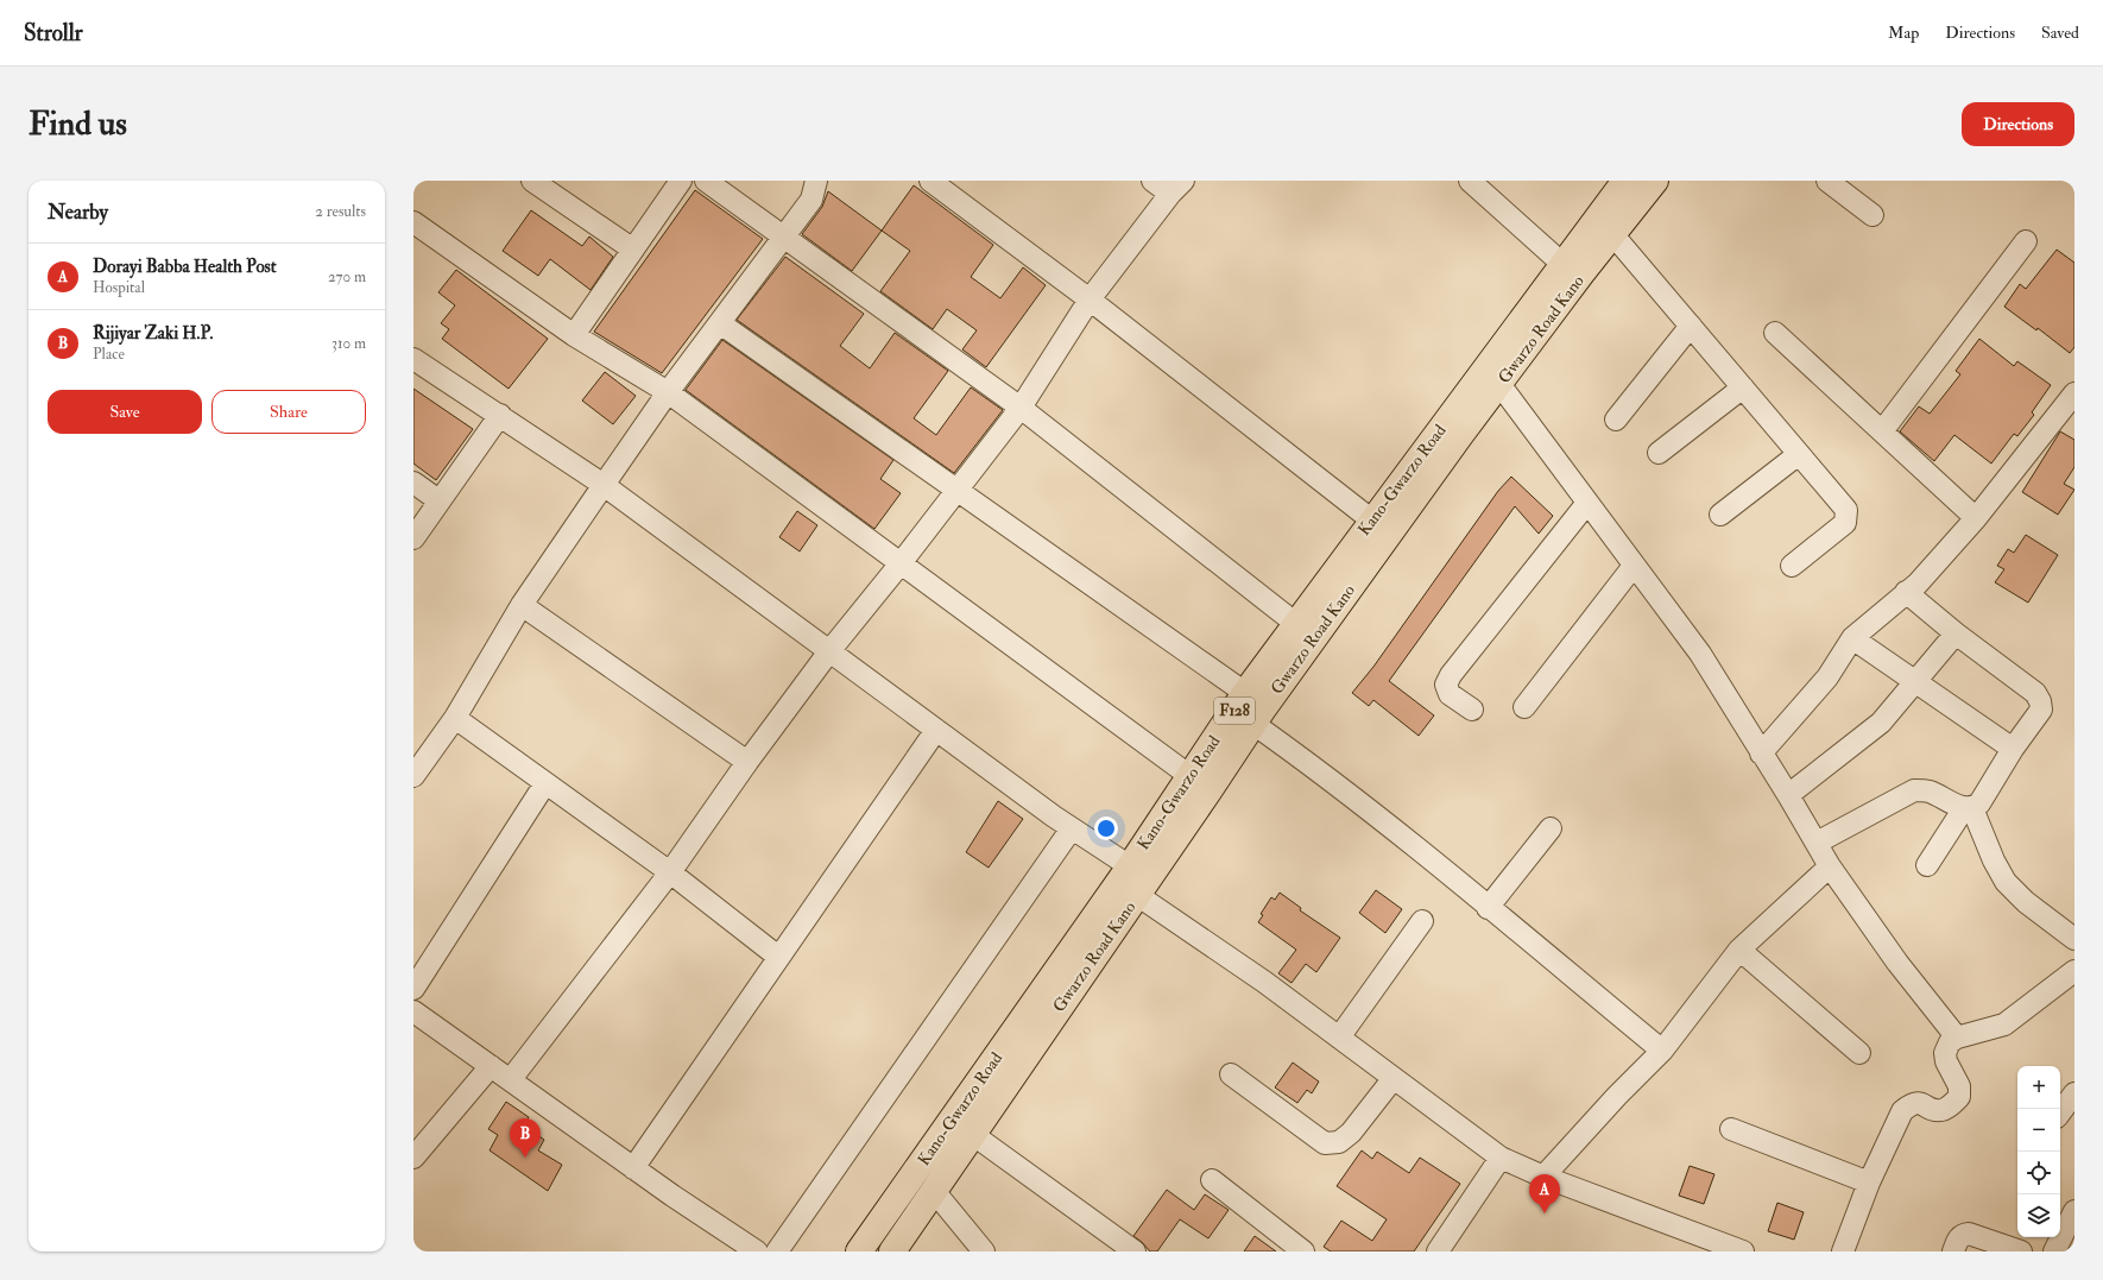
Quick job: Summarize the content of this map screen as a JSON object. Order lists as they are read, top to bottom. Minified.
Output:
{"streets":{"main road":["Gwarzo Road Kano","Kano-Gwarzo Road","F128"]},"crossings":[["Gwarzo Road Kano","Kano-Gwarzo Road"]],"page":{"header":"Strollr","nav":["Map","Directions","Saved"],"buttons":["Directions",["Save","Share"]],"title":"Find us","heading":["Nearby","2 results"],"list":[{"mark":"A","name":"Dorayi Babba Health Post","note":"Hospital","value":"270 m"},{"mark":"B","name":"Rijiyar Zaki H.P.","note":"Place","value":"310 m"}],"map_buttons":["+","−"],"pins":["B","A"]}}
